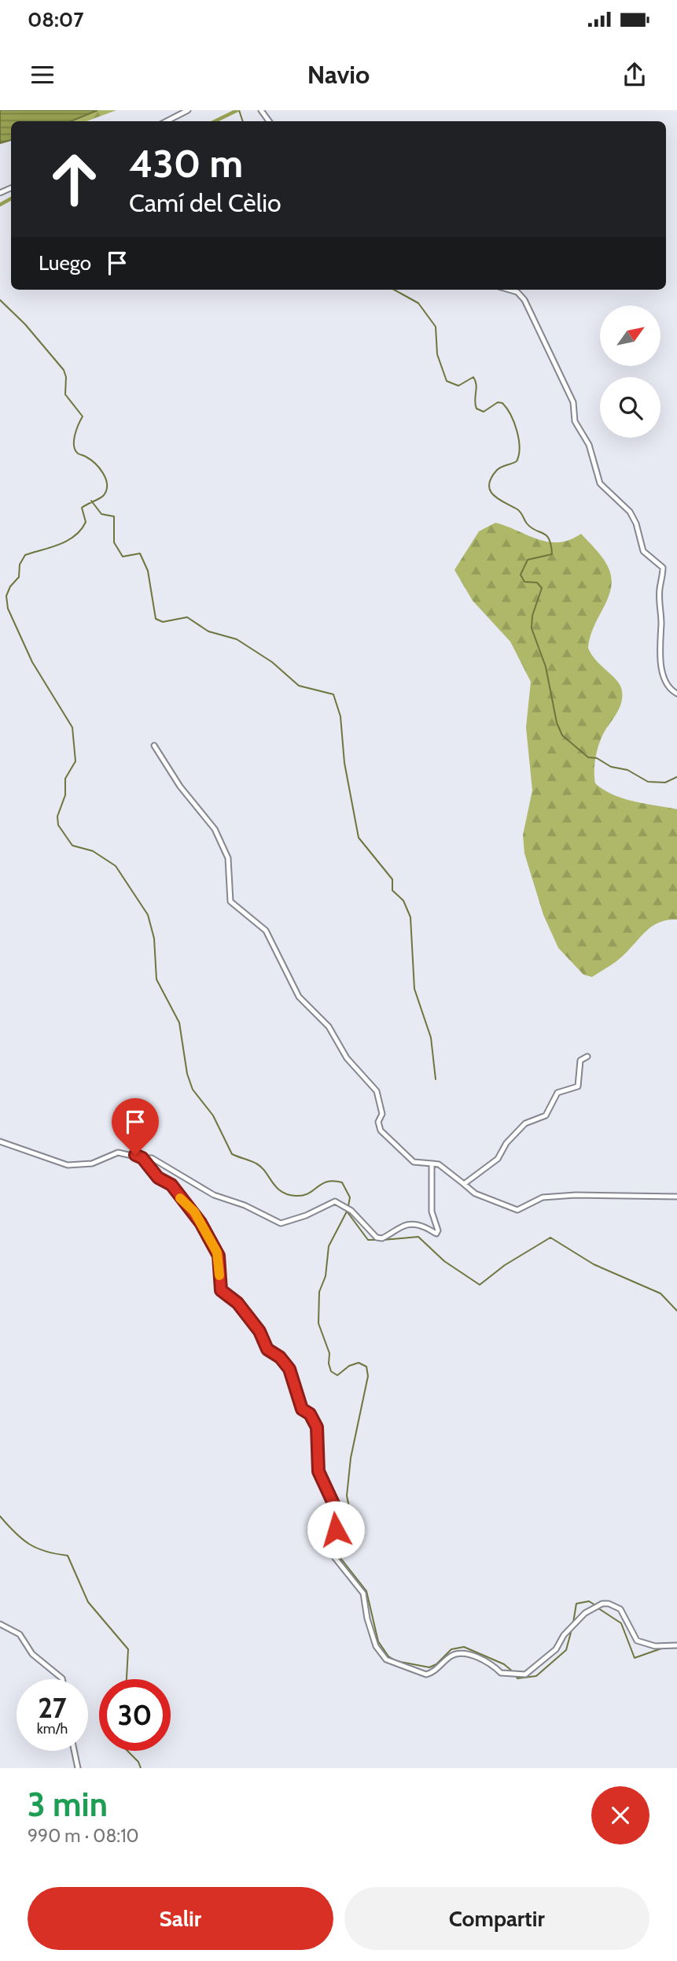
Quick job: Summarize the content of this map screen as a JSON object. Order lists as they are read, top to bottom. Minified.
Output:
{"north":"top right","page":{"status":"08:07","header":"Navio","turn":["430 m","Camí del Cèlio"],"then":"Luego","speed":"27 km/h","limit":"30","heading":["3 min","990 m · 08:10"],"buttons":["Salir","Compartir"]}}
